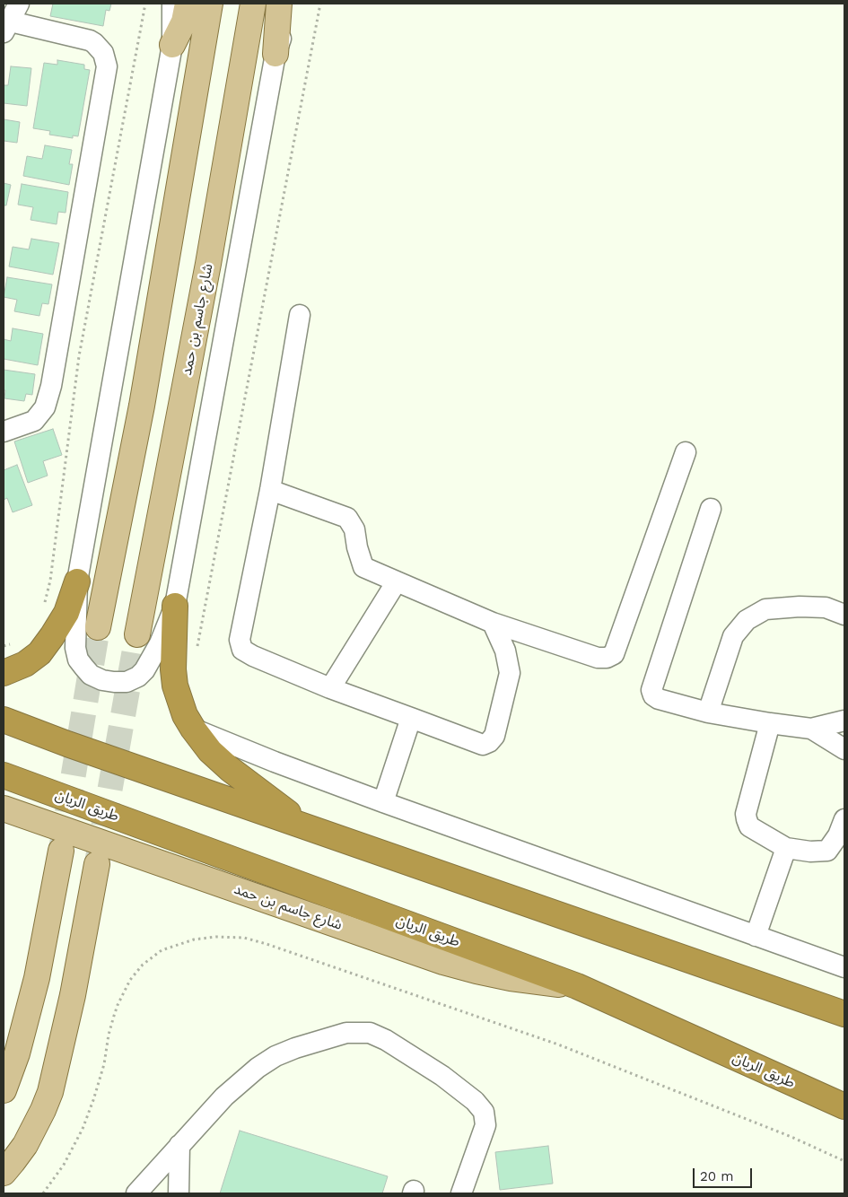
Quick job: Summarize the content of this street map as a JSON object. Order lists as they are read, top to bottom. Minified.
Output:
{"streets":{"highway":["طريق الريان"],"main road":["شارع جاسم بن حمد"]},"crossings":[["شارع جاسم بن حمد","طريق الريان"]],"scale_bar":"20 m"}
